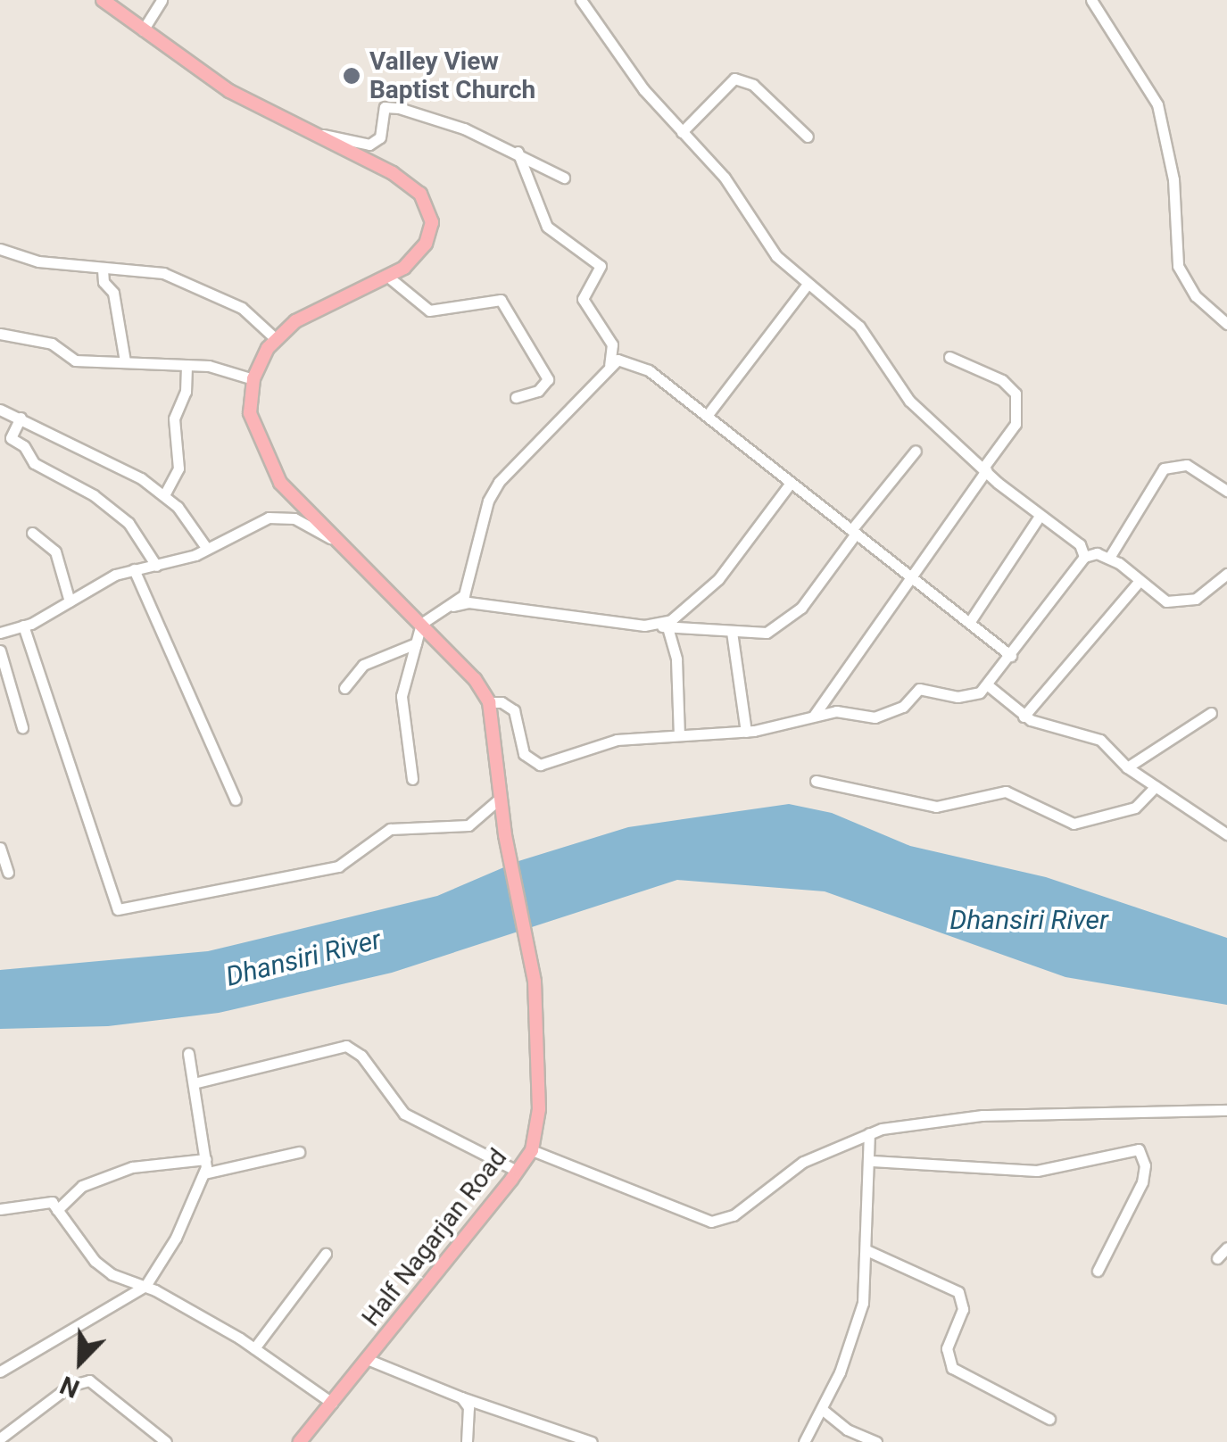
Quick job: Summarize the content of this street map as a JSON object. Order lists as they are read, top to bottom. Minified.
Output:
{"streets":{"main road":["Half Nagarjan Road"]},"water":["Dhansiri River"],"places":["Valley View Baptist Church"],"north":"bottom left"}
